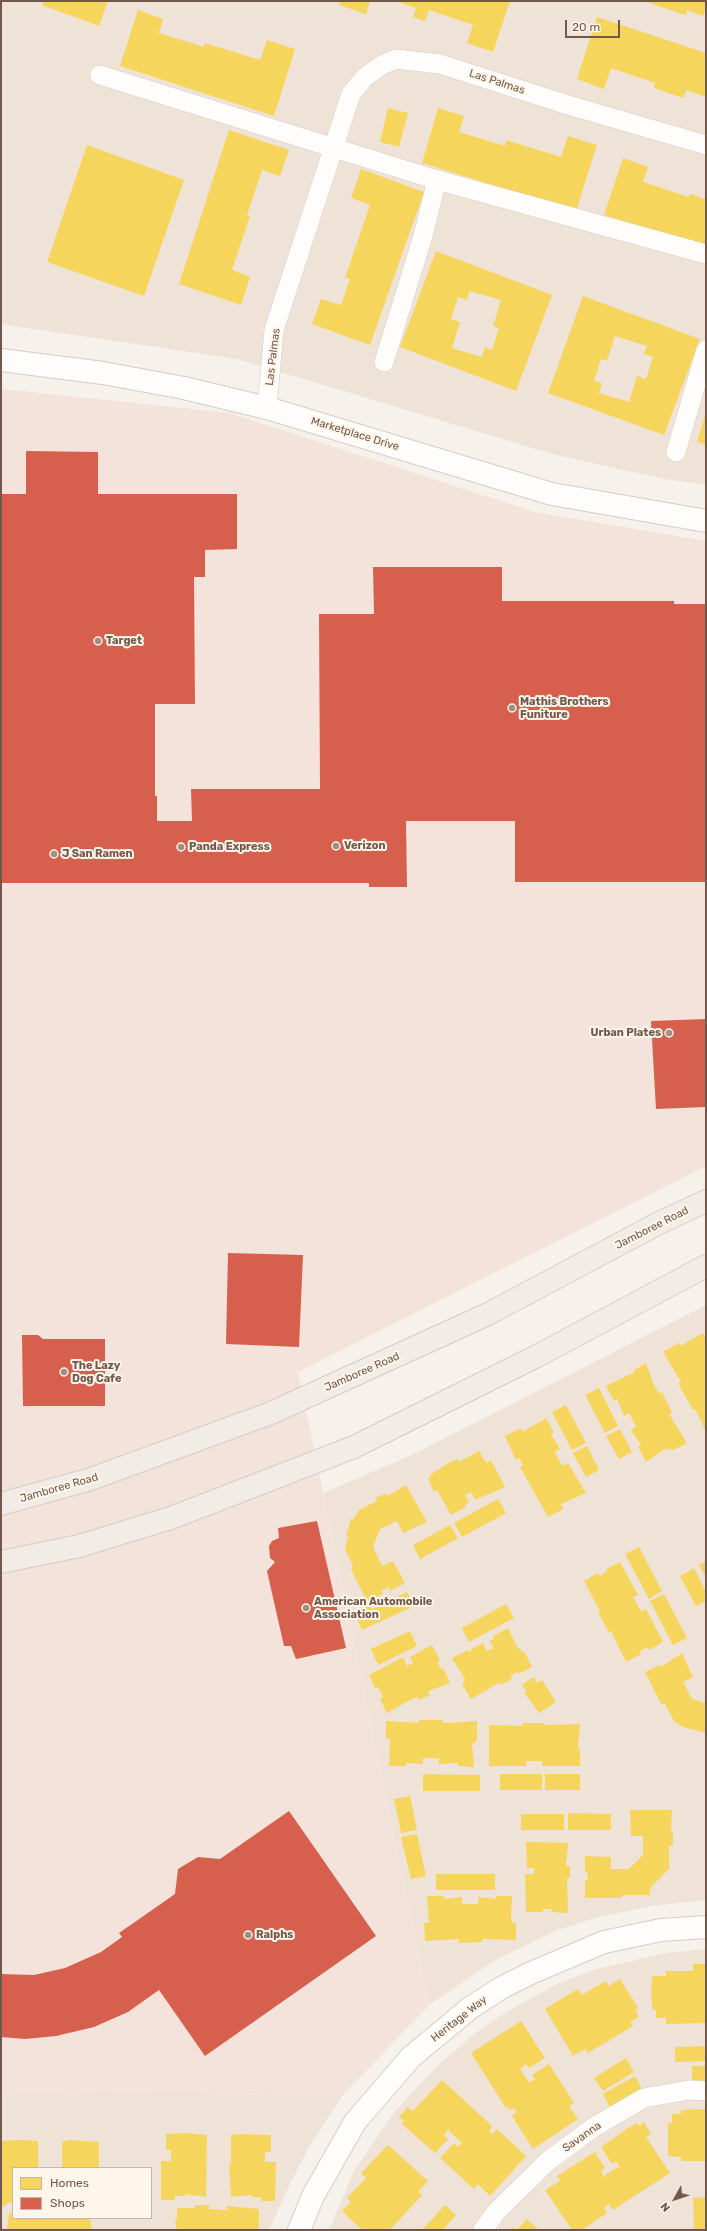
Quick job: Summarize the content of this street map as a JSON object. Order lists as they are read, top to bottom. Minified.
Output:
{"streets":{"main road":["Jamboree Road"],"street":["Las Palmas","Marketplace Drive","Heritage Way","Savanna"]},"crossings":[["Las Palmas","Marketplace Drive"]],"places":["Target","Mathis Brothers Funiture","Verizon","Panda Express","J San Ramen","Urban Plates","The Lazy Dog Cafe","American Automobile Association","Ralphs"],"legend":["Homes","Shops"],"scale_bar":"20 m","north":"bottom left"}
